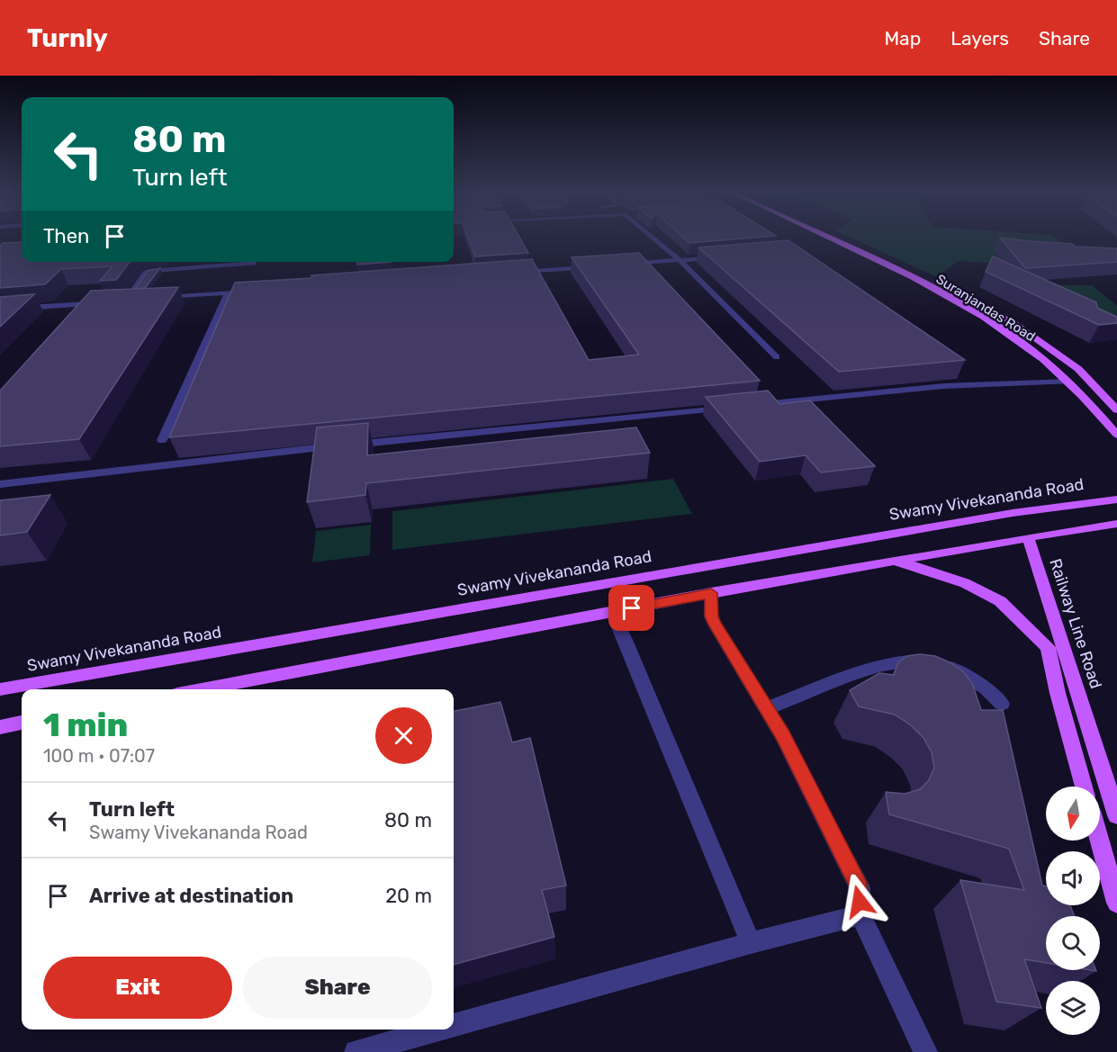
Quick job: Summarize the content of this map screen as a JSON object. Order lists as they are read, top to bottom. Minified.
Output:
{"streets":{"main road":["Suranjandas Road","Swamy Vivekananda Road","Railway Line Road"]},"north":"bottom","page":{"header":"Turnly","nav":["Map","Layers","Share"],"turn":["80 m","Turn left"],"then":"Then","heading":["1 min","100 m · 07:07"],"list":[{"name":"Turn left","note":"Swamy Vivekananda Road","value":"80 m"},{"name":"Arrive at destination","value":"20 m"}],"buttons":["Exit","Share"]}}
